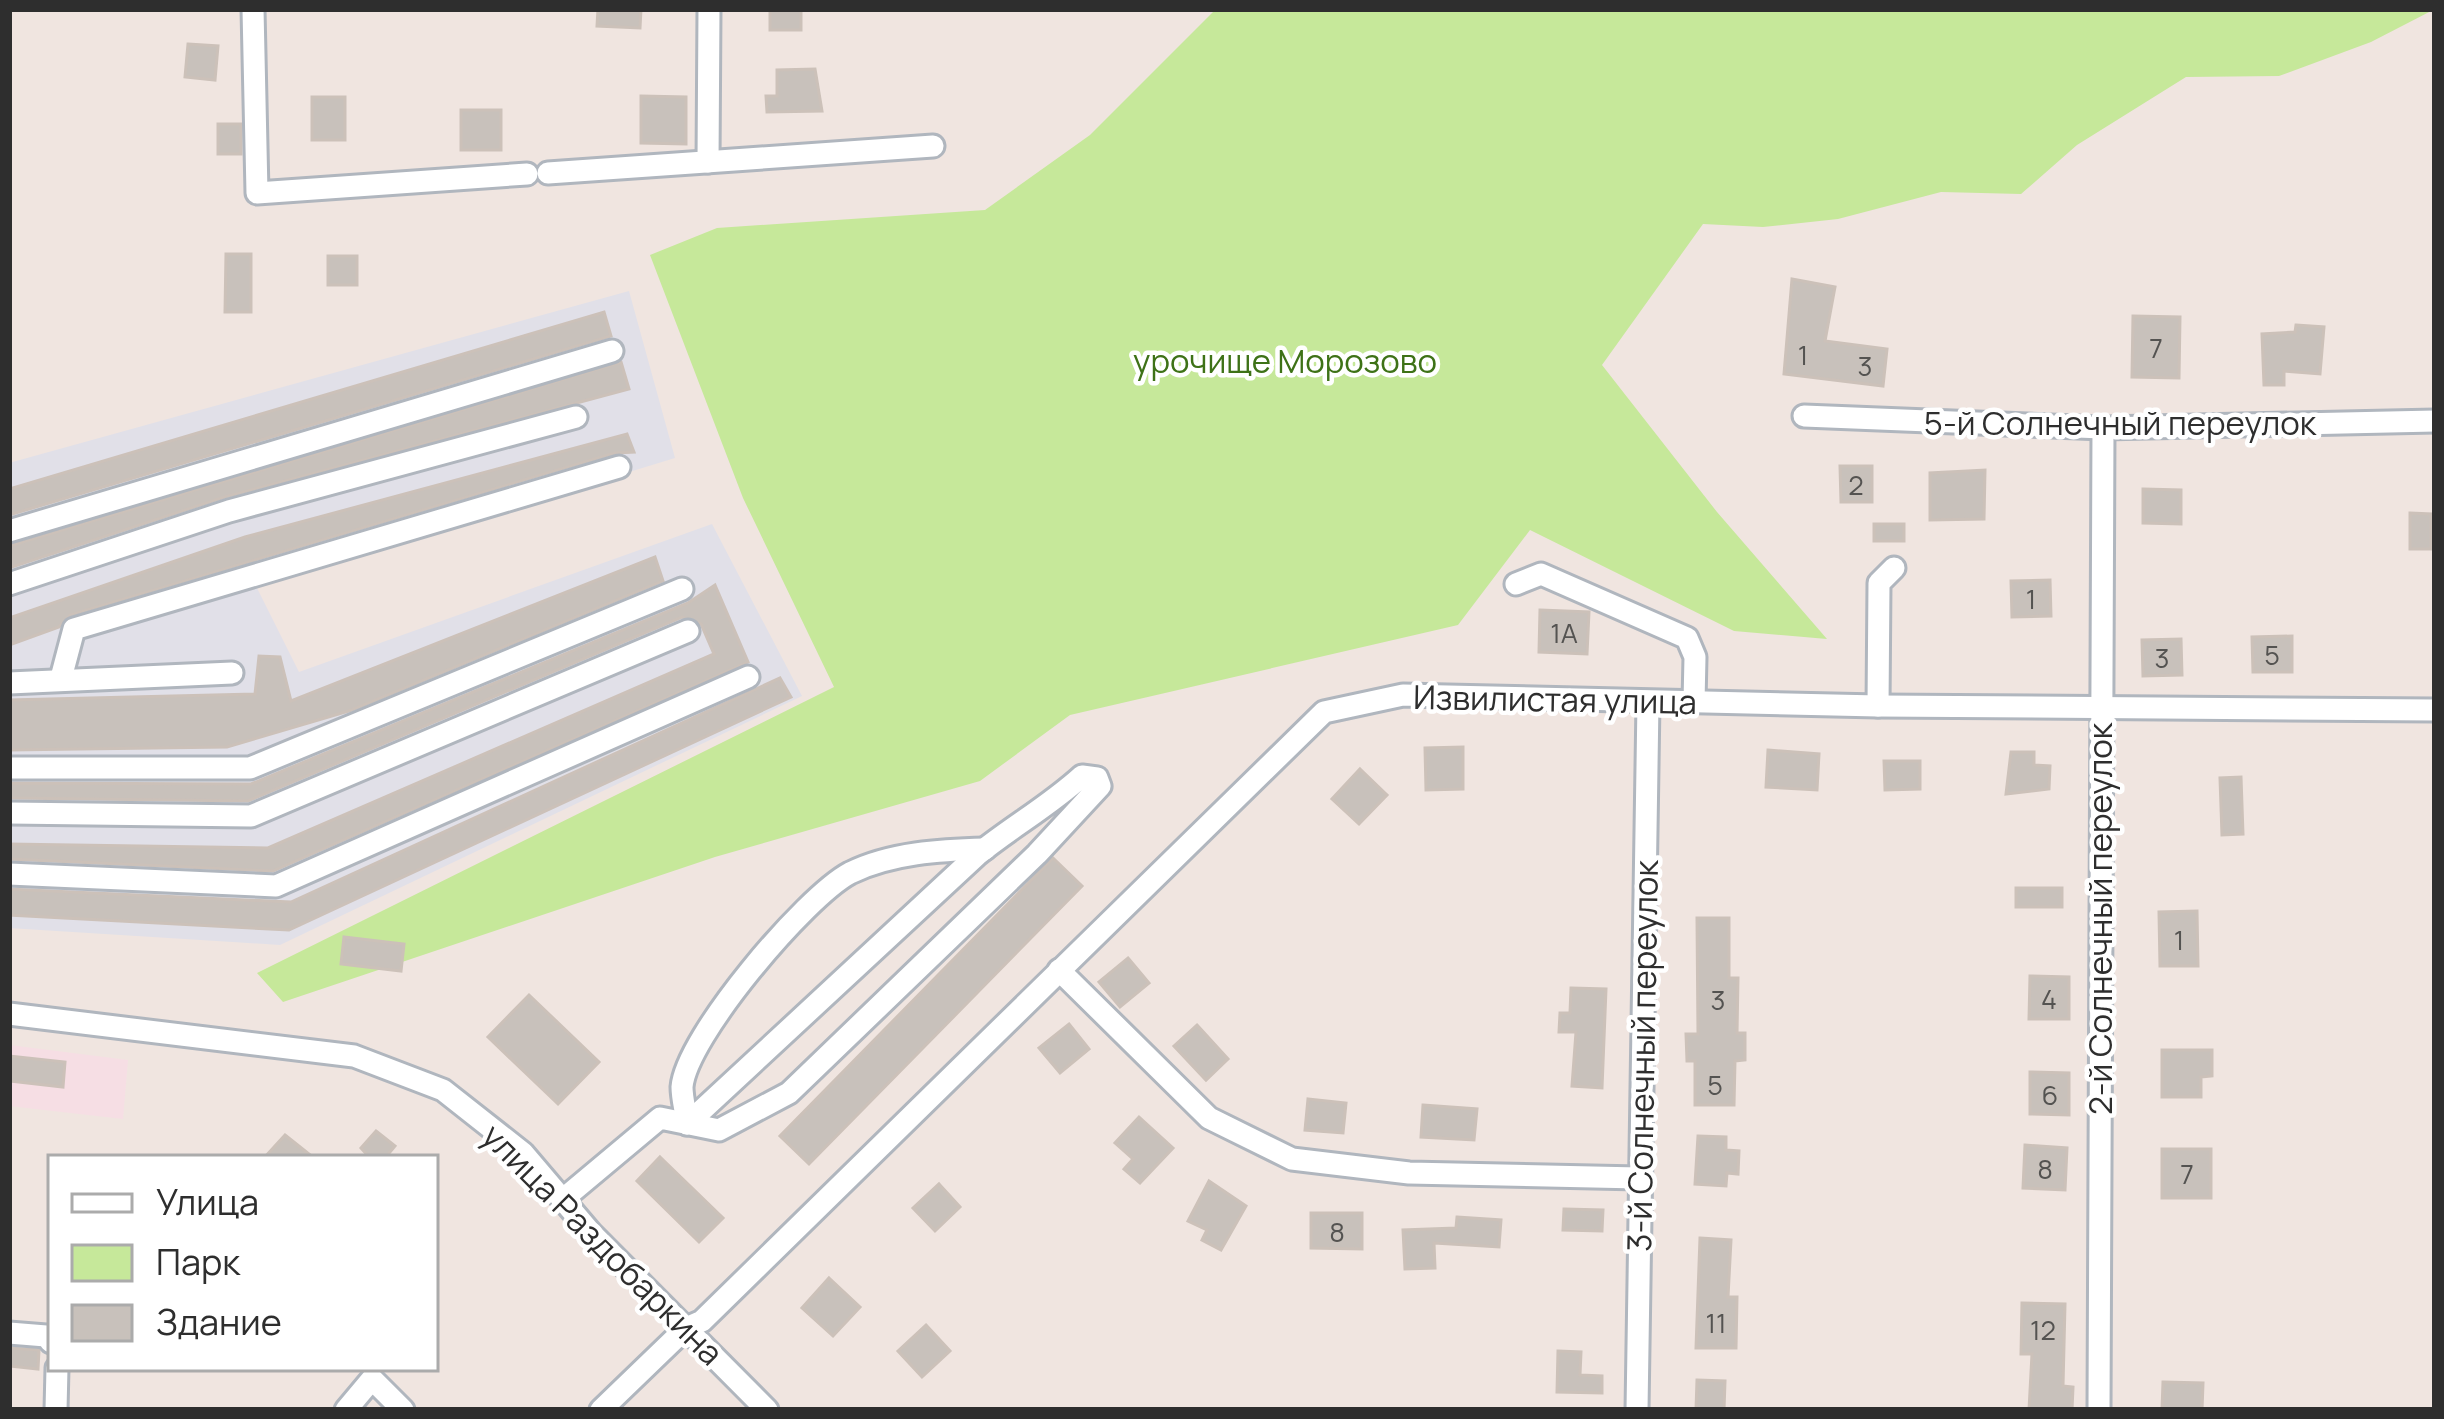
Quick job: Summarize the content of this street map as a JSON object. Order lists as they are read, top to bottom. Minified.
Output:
{"streets":{"street":["5-й Солнечный переулок","Извилистая улица","2-й Солнечный переулок","3-й Солнечный переулок","улица Раздобаркина"]},"crossings":[["5-й Солнечный переулок","2-й Солнечный переулок"],["Извилистая улица","2-й Солнечный переулок"],["Извилистая улица","3-й Солнечный переулок"],["Извилистая улица","улица Раздобаркина"]],"parks":["урочище Морозово"],"house_numbers":["7","1","3","2","1","1А","5","3","1","4","3","5","6","8","7","8","11","12"],"legend":["Улица","Парк","Здание"]}
